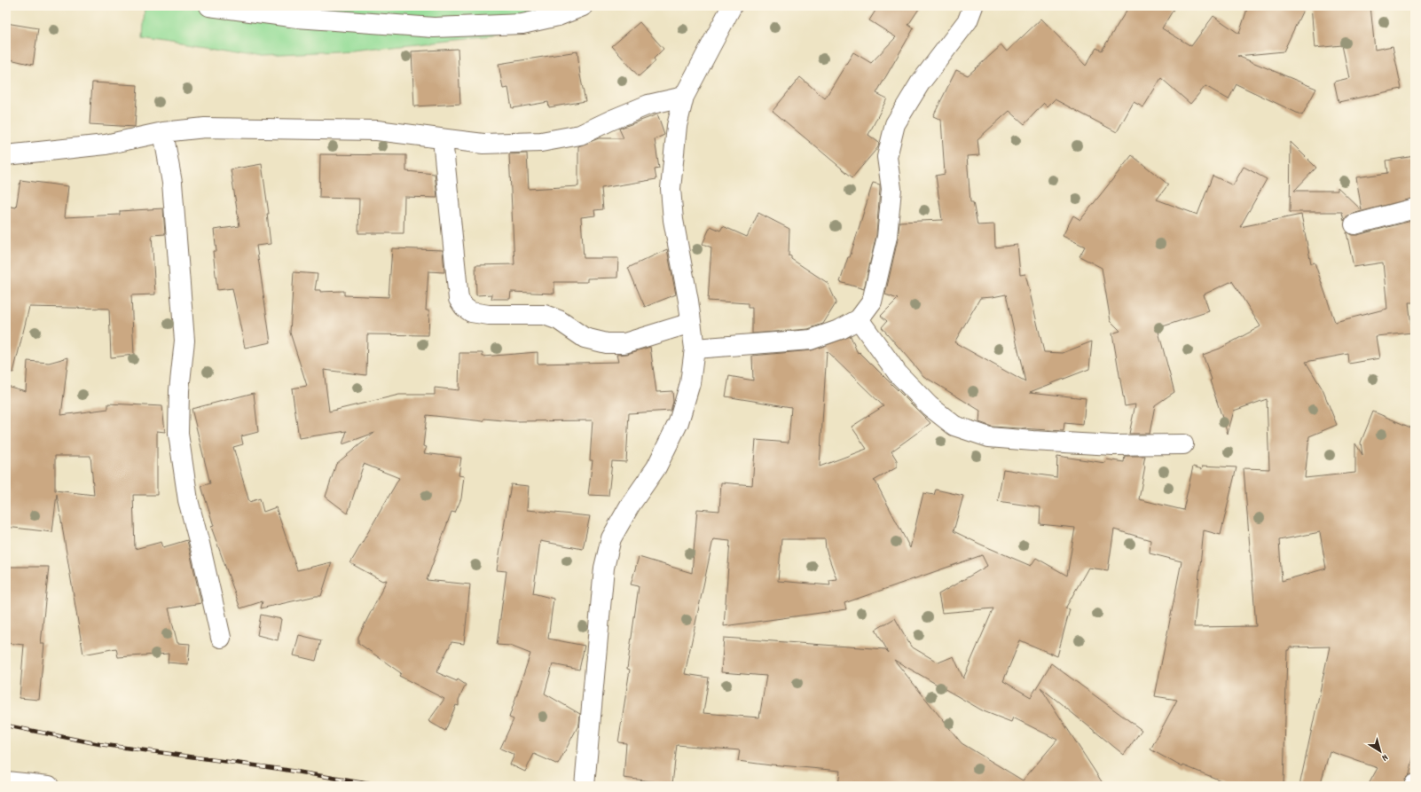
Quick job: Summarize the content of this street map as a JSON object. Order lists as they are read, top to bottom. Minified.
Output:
{"north":"bottom right"}
